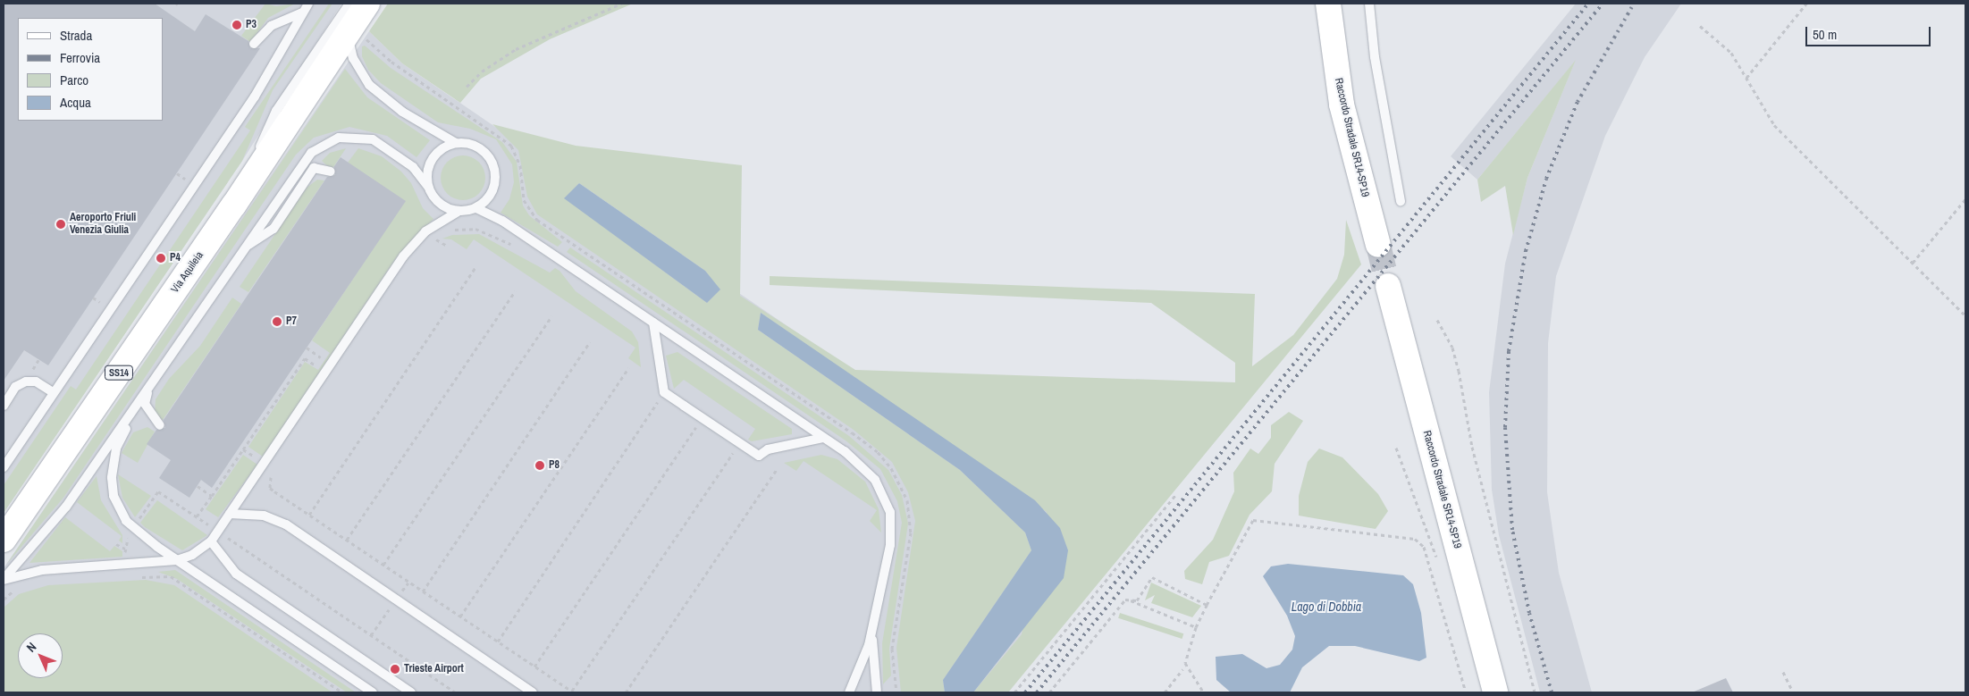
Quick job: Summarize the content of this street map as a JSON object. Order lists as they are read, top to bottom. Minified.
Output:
{"streets":{"main road":["Raccordo Stradale SR14-SP19","Via Aquileia","SS14"]},"water":["Lago di Dobbia"],"places":["P3","Aeroporto Friuli Venezia Giulia","P4","P7","P8","Trieste Airport"],"legend":["Strada","Ferrovia","Parco","Acqua"],"scale_bar":"50 m","north":"top left"}
